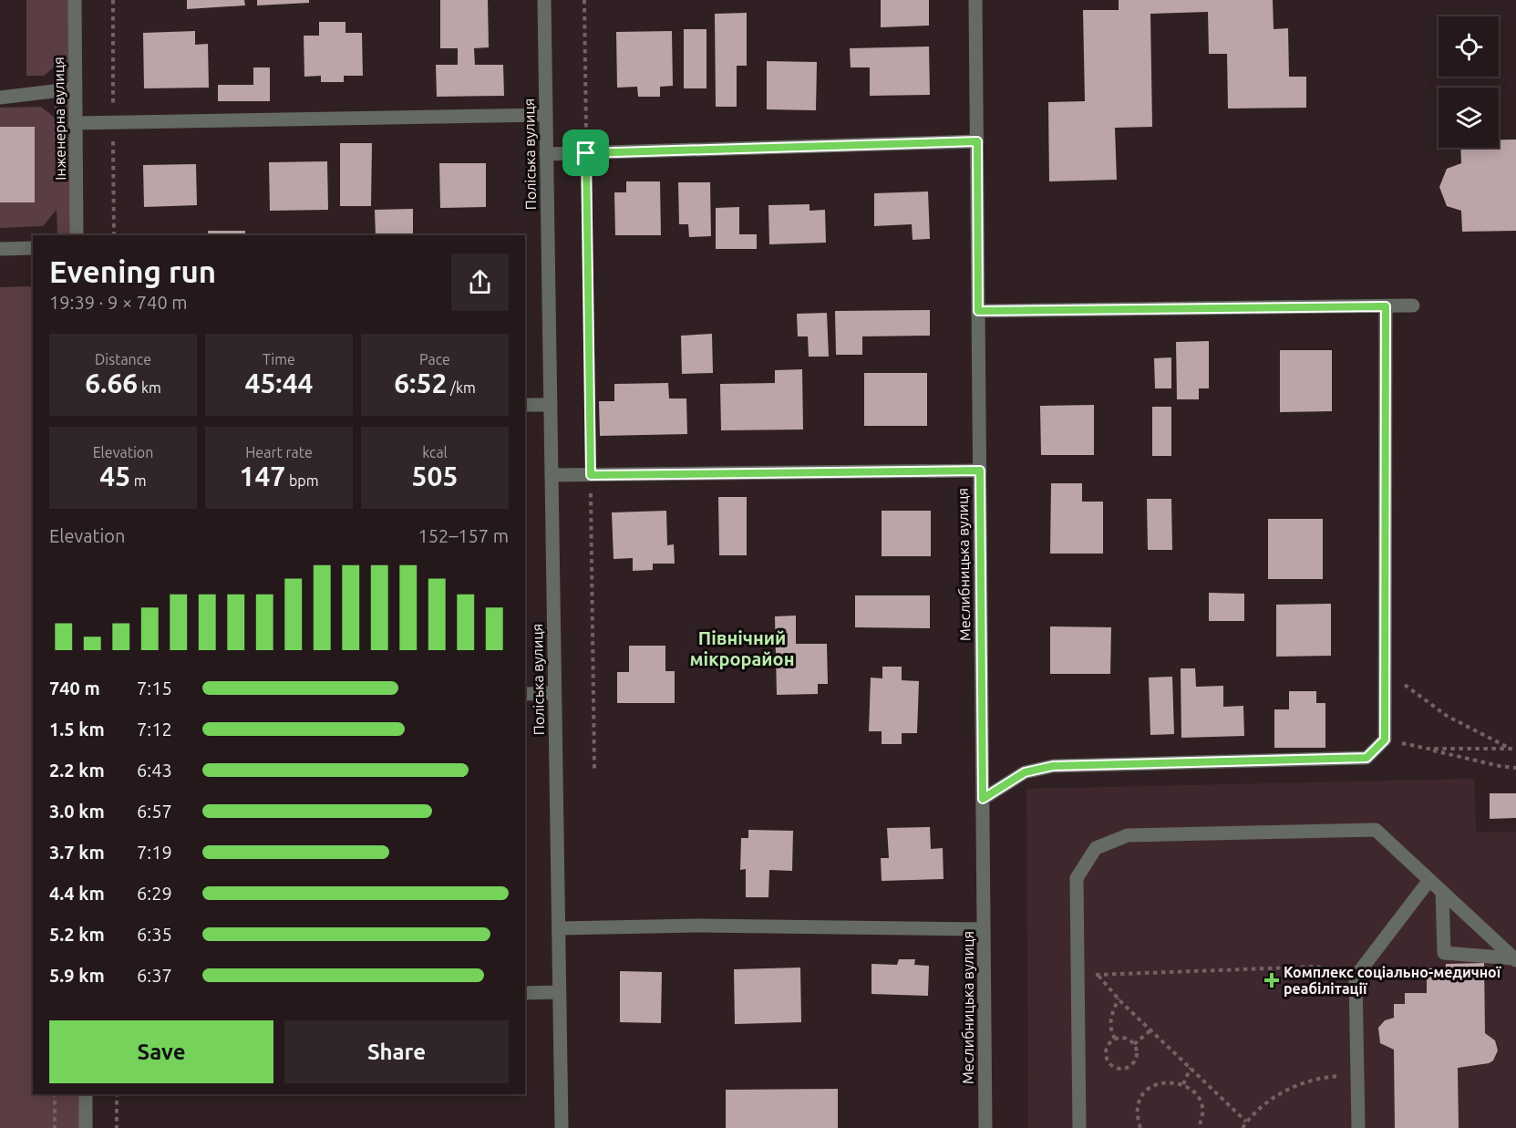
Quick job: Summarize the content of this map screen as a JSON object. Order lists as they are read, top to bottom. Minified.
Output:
{"streets":{"street":["Інженерна вулиця","Поліська вулиця","Меслибницька вулиця"]},"districts":["Північний мікрорайон"],"places":{"health":["Комплекс соціально-медичної реабілітації"]},"page":{"heading":["Evening run","19:39 · 9 × 740 m"],"stats":[["Distance","6.66 km"],["Time","45:44"],["Pace","6:52 /km"],["Elevation","45 m"],["Heart rate","147 bpm"],["kcal","505"]],"chart":["Elevation","152–157 m"],"list":[{"name":"740 m","note":"7:15"},{"name":"1.5 km","note":"7:12"},{"name":"2.2 km","note":"6:43"},{"name":"3.0 km","note":"6:57"},{"name":"3.7 km","note":"7:19"},{"name":"4.4 km","note":"6:29"},{"name":"5.2 km","note":"6:35"},{"name":"5.9 km","note":"6:37"}],"buttons":["Save","Share"]}}
